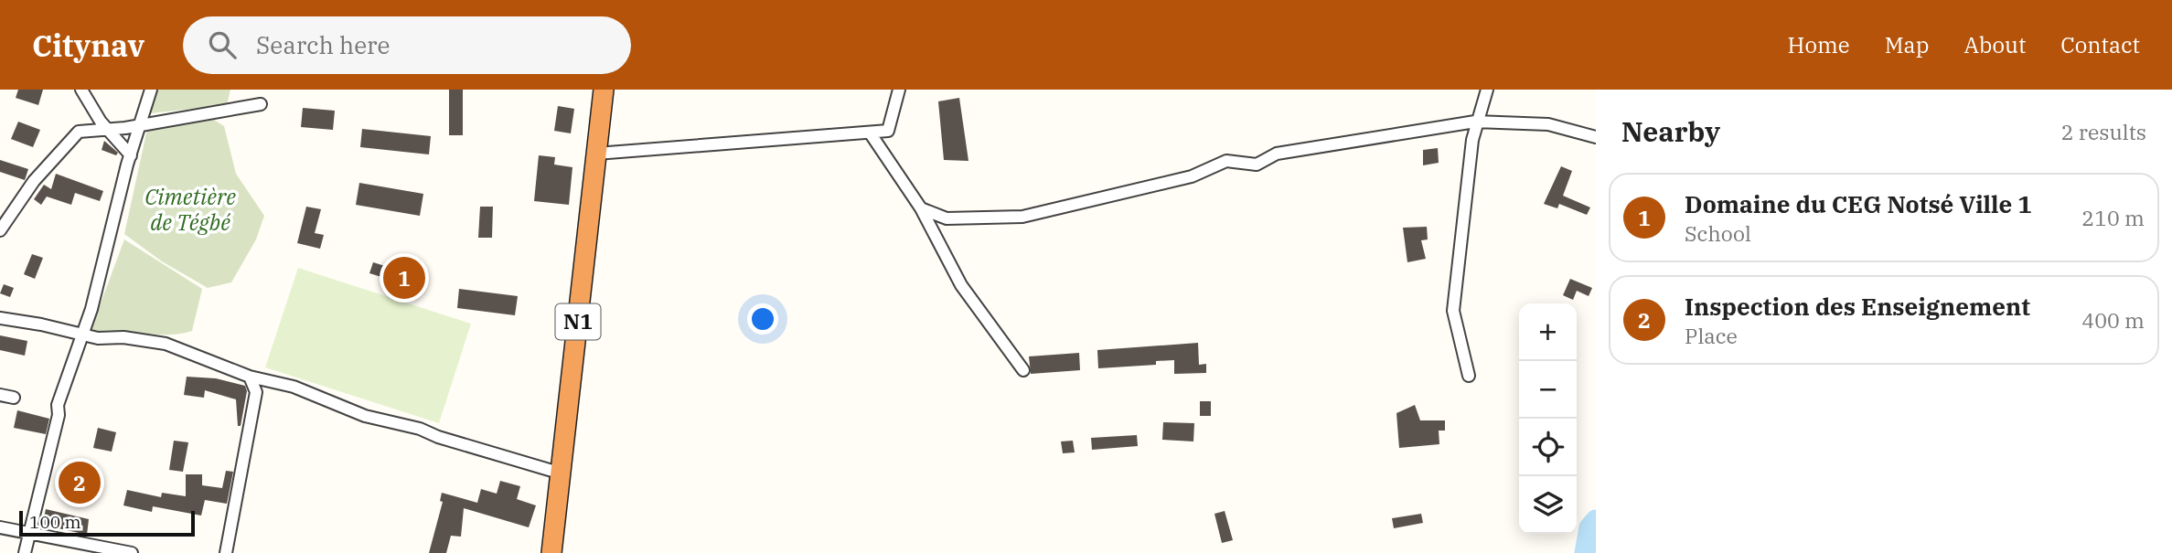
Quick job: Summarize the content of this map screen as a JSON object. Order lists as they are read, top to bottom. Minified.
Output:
{"streets":{"highway":["N1"]},"parks":["Cimetière de Tégbé"],"scale_bar":"100 m","page":{"header":"Citynav","search":"Search here","nav":["Home","Map","About","Contact"],"heading":["Nearby","2 results"],"list":[{"mark":"1","name":"Domaine du CEG Notsé Ville 1","note":"School","value":"210 m"},{"mark":"2","name":"Inspection des Enseignement","note":"Place","value":"400 m"}],"pins":["1","2"],"map_buttons":["+","−"],"scale":"100 m"}}
